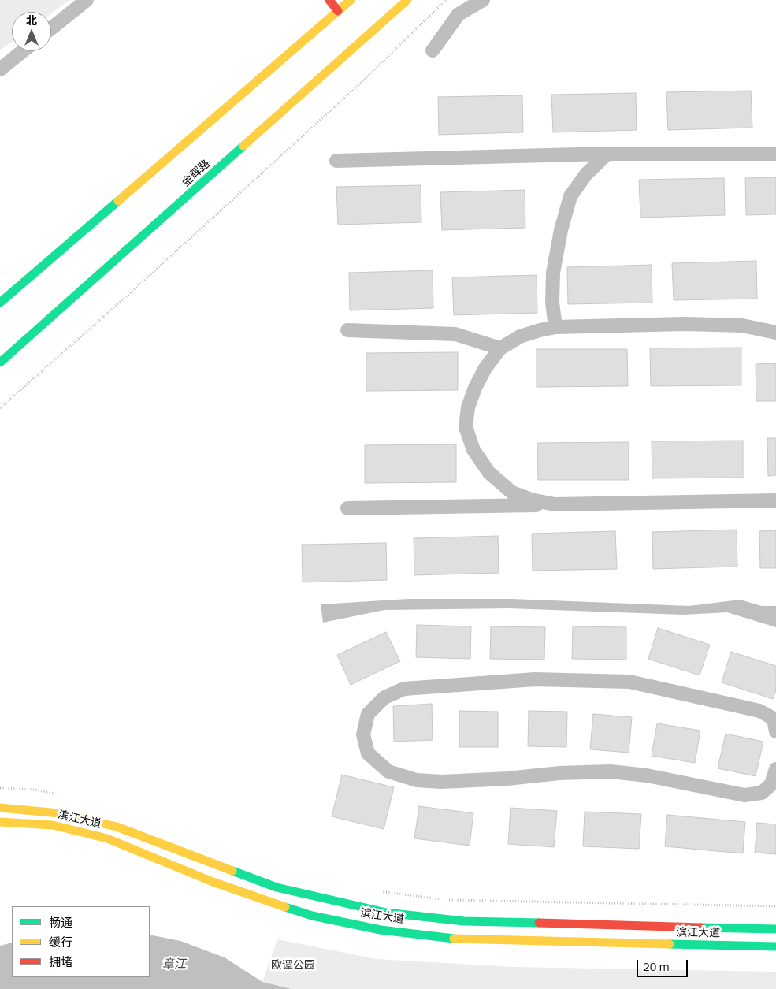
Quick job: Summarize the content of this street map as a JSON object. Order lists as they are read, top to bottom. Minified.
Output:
{"streets":{"main road":["金辉路","滨江大道"]},"water":["章江"],"parks":["欧谭公园"],"legend":["畅通","缓行","拥堵"],"scale_bar":"20 m","north":"top"}
